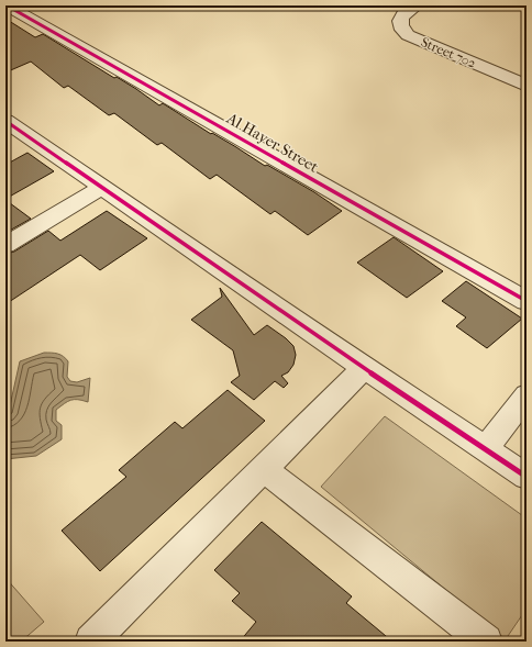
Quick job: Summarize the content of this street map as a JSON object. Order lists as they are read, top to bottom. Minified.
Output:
{"streets":{"street":["Street 702","Al Hayer Street"]}}
